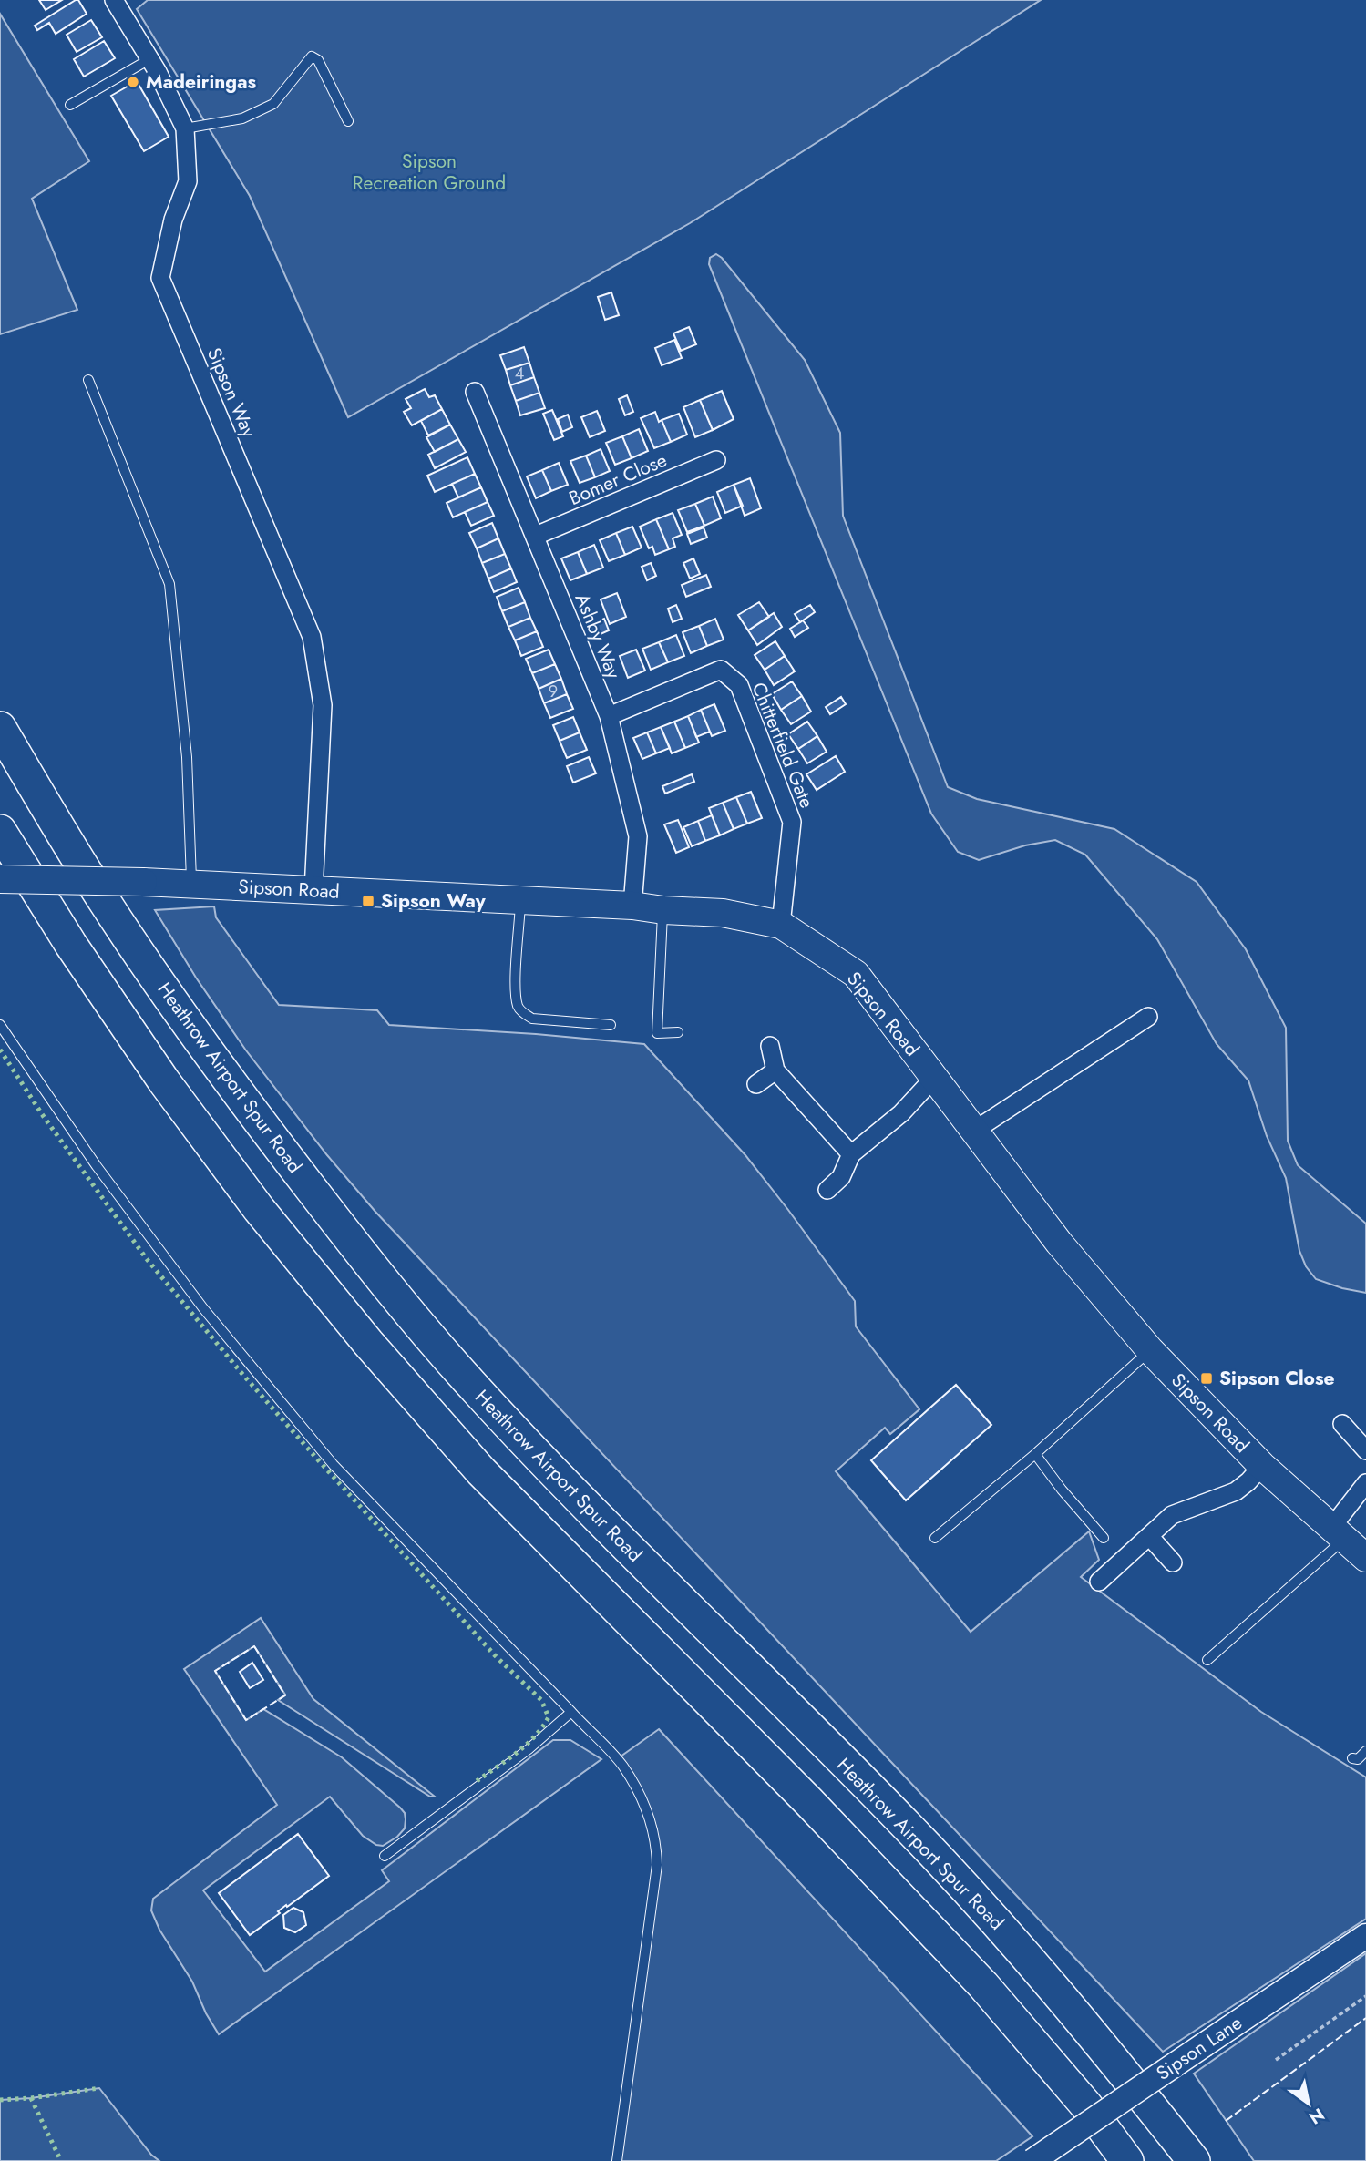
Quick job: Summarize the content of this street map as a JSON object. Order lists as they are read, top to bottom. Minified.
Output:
{"streets":{"highway":["Heathrow Airport Spur Road"],"main road":["Sipson Road"],"street":["Sipson Way","Bomer Close","Ashby Way","Chitterfield Gate","Sipson Lane"]},"crossings":[["Sipson Way","Sipson Road"],["Bomer Close","Ashby Way"],["Ashby Way","Chitterfield Gate"],["Ashby Way","Sipson Road"],["Chitterfield Gate","Sipson Road"]],"parks":["Sipson Recreation Ground"],"places":{"other":["Madeiringas"],"transit":["Sipson Way","Sipson Close"]},"house_numbers":["4","9"],"north":"bottom right"}
